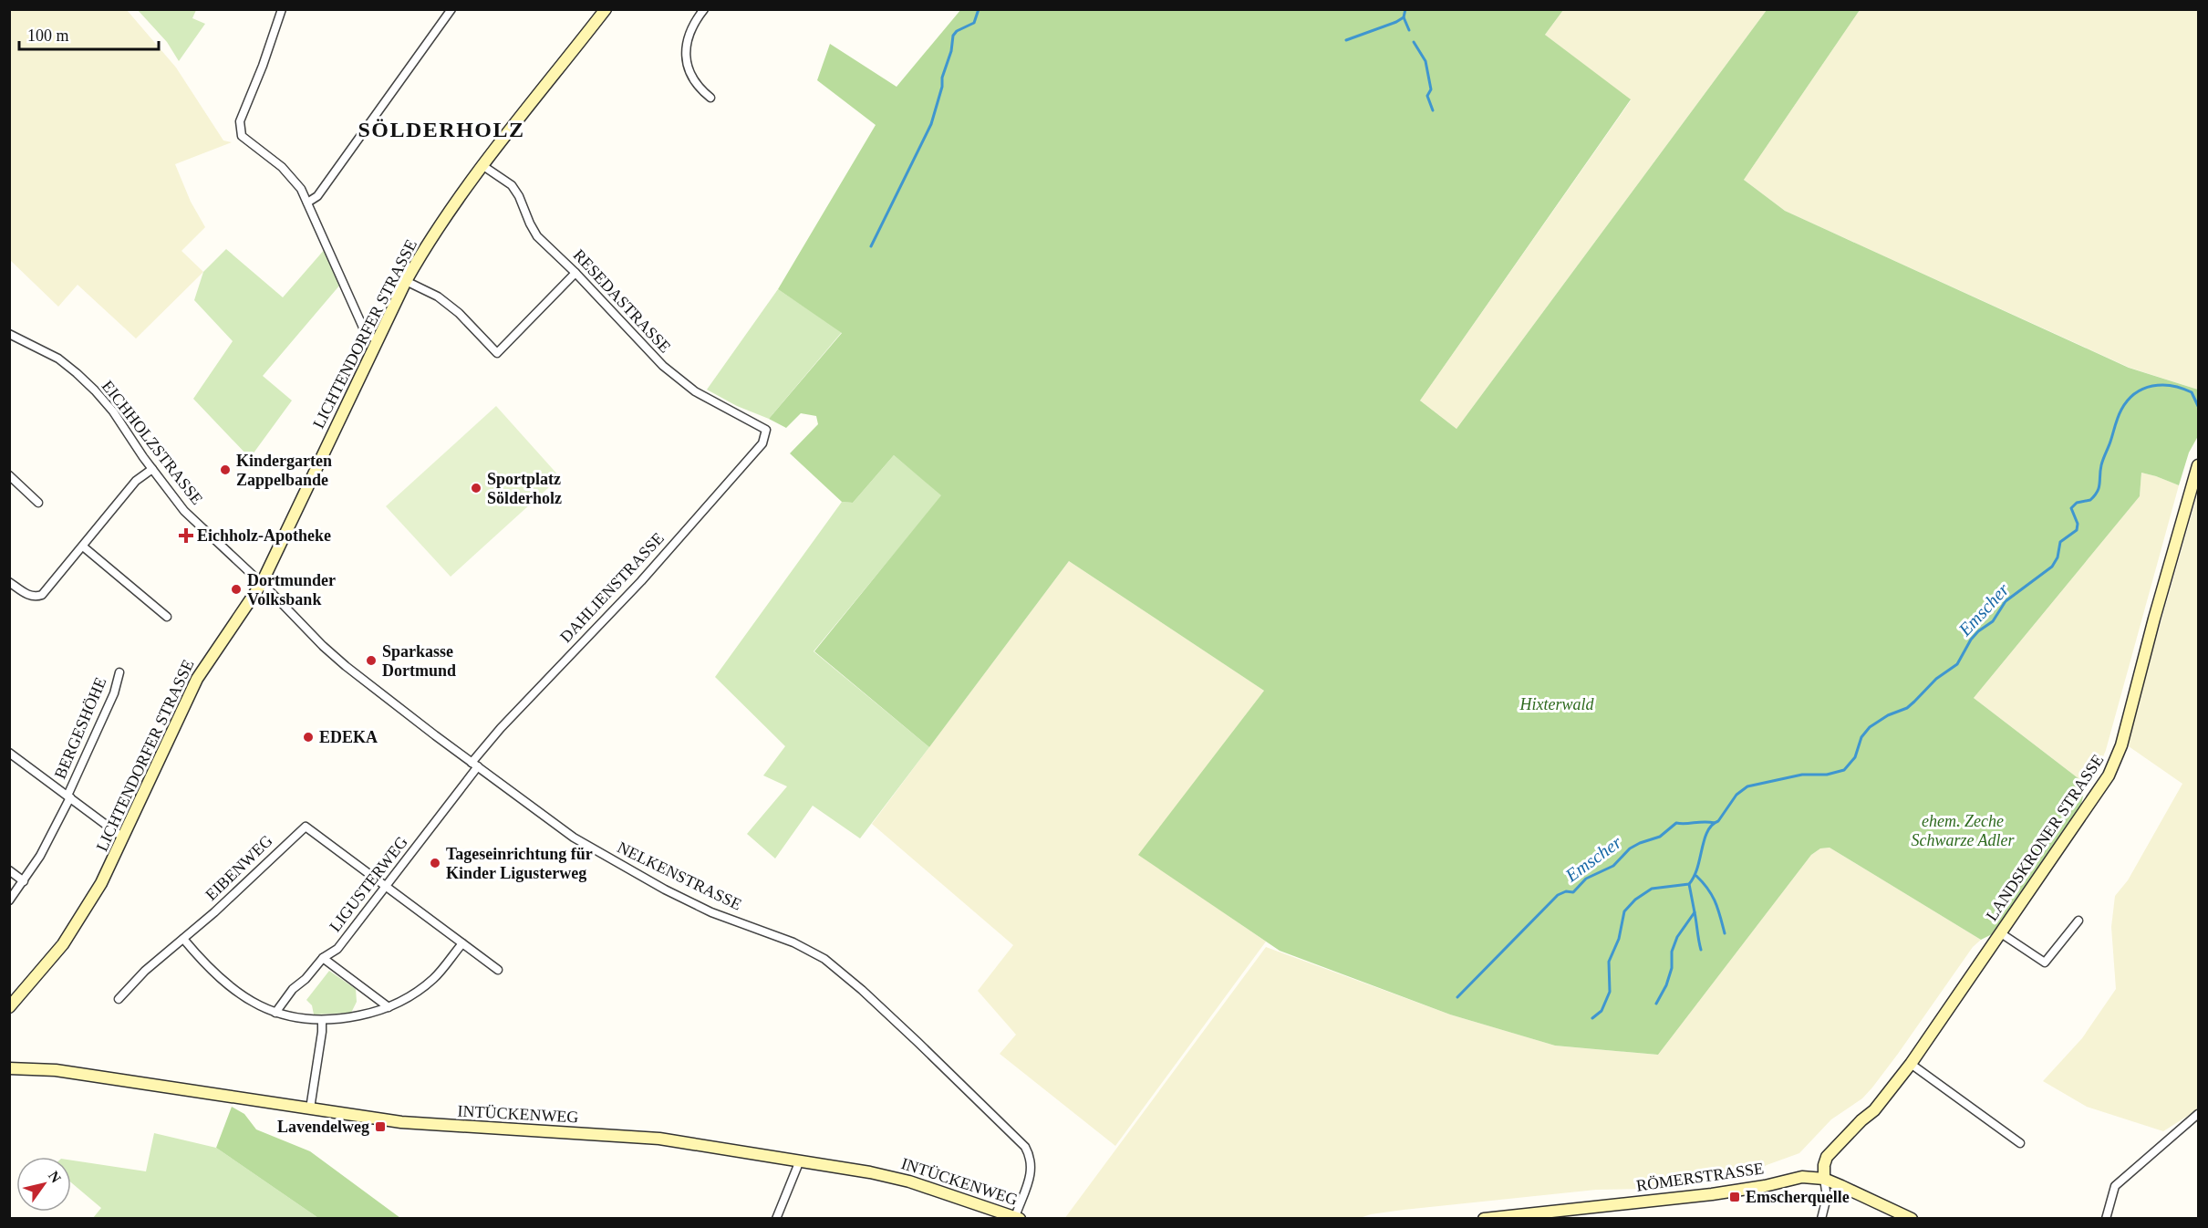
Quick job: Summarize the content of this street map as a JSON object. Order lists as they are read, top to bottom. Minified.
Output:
{"streets":{"street":["RESEDASTRASSE","LICHTENDORFER STRASSE","EICHHOLZSTRASSE","DAHLIENSTRASSE","BERGESHÖHE","LANDSKRONER STRASSE","EIBENWEG","NELKENSTRASSE","LIGUSTERWEG","INTÜCKENWEG","RÖMERSTRASSE"]},"crossings":[["RESEDASTRASSE","LICHTENDORFER STRASSE"],["RESEDASTRASSE","DAHLIENSTRASSE"],["LICHTENDORFER STRASSE","EICHHOLZSTRASSE"],["LICHTENDORFER STRASSE","NELKENSTRASSE"],["EICHHOLZSTRASSE","NELKENSTRASSE"],["DAHLIENSTRASSE","NELKENSTRASSE"],["DAHLIENSTRASSE","LIGUSTERWEG"],["LANDSKRONER STRASSE","RÖMERSTRASSE"],["EIBENWEG","LIGUSTERWEG"],["NELKENSTRASSE","LIGUSTERWEG"],["NELKENSTRASSE","INTÜCKENWEG"]],"districts":["SÖLDERHOLZ"],"water":["Emscher"],"parks":["Hixterwald","ehem. Zeche Schwarze Adler"],"places":{"other":["Kindergarten Zappelbande","Sportplatz Sölderholz","Dortmunder Volksbank","Sparkasse Dortmund","EDEKA","Tageseinrichtung für Kinder Ligusterweg"],"health":["Eichholz-Apotheke"],"transit":["Lavendelweg","Emscherquelle"]},"scale_bar":"100 m","north":"top right"}
